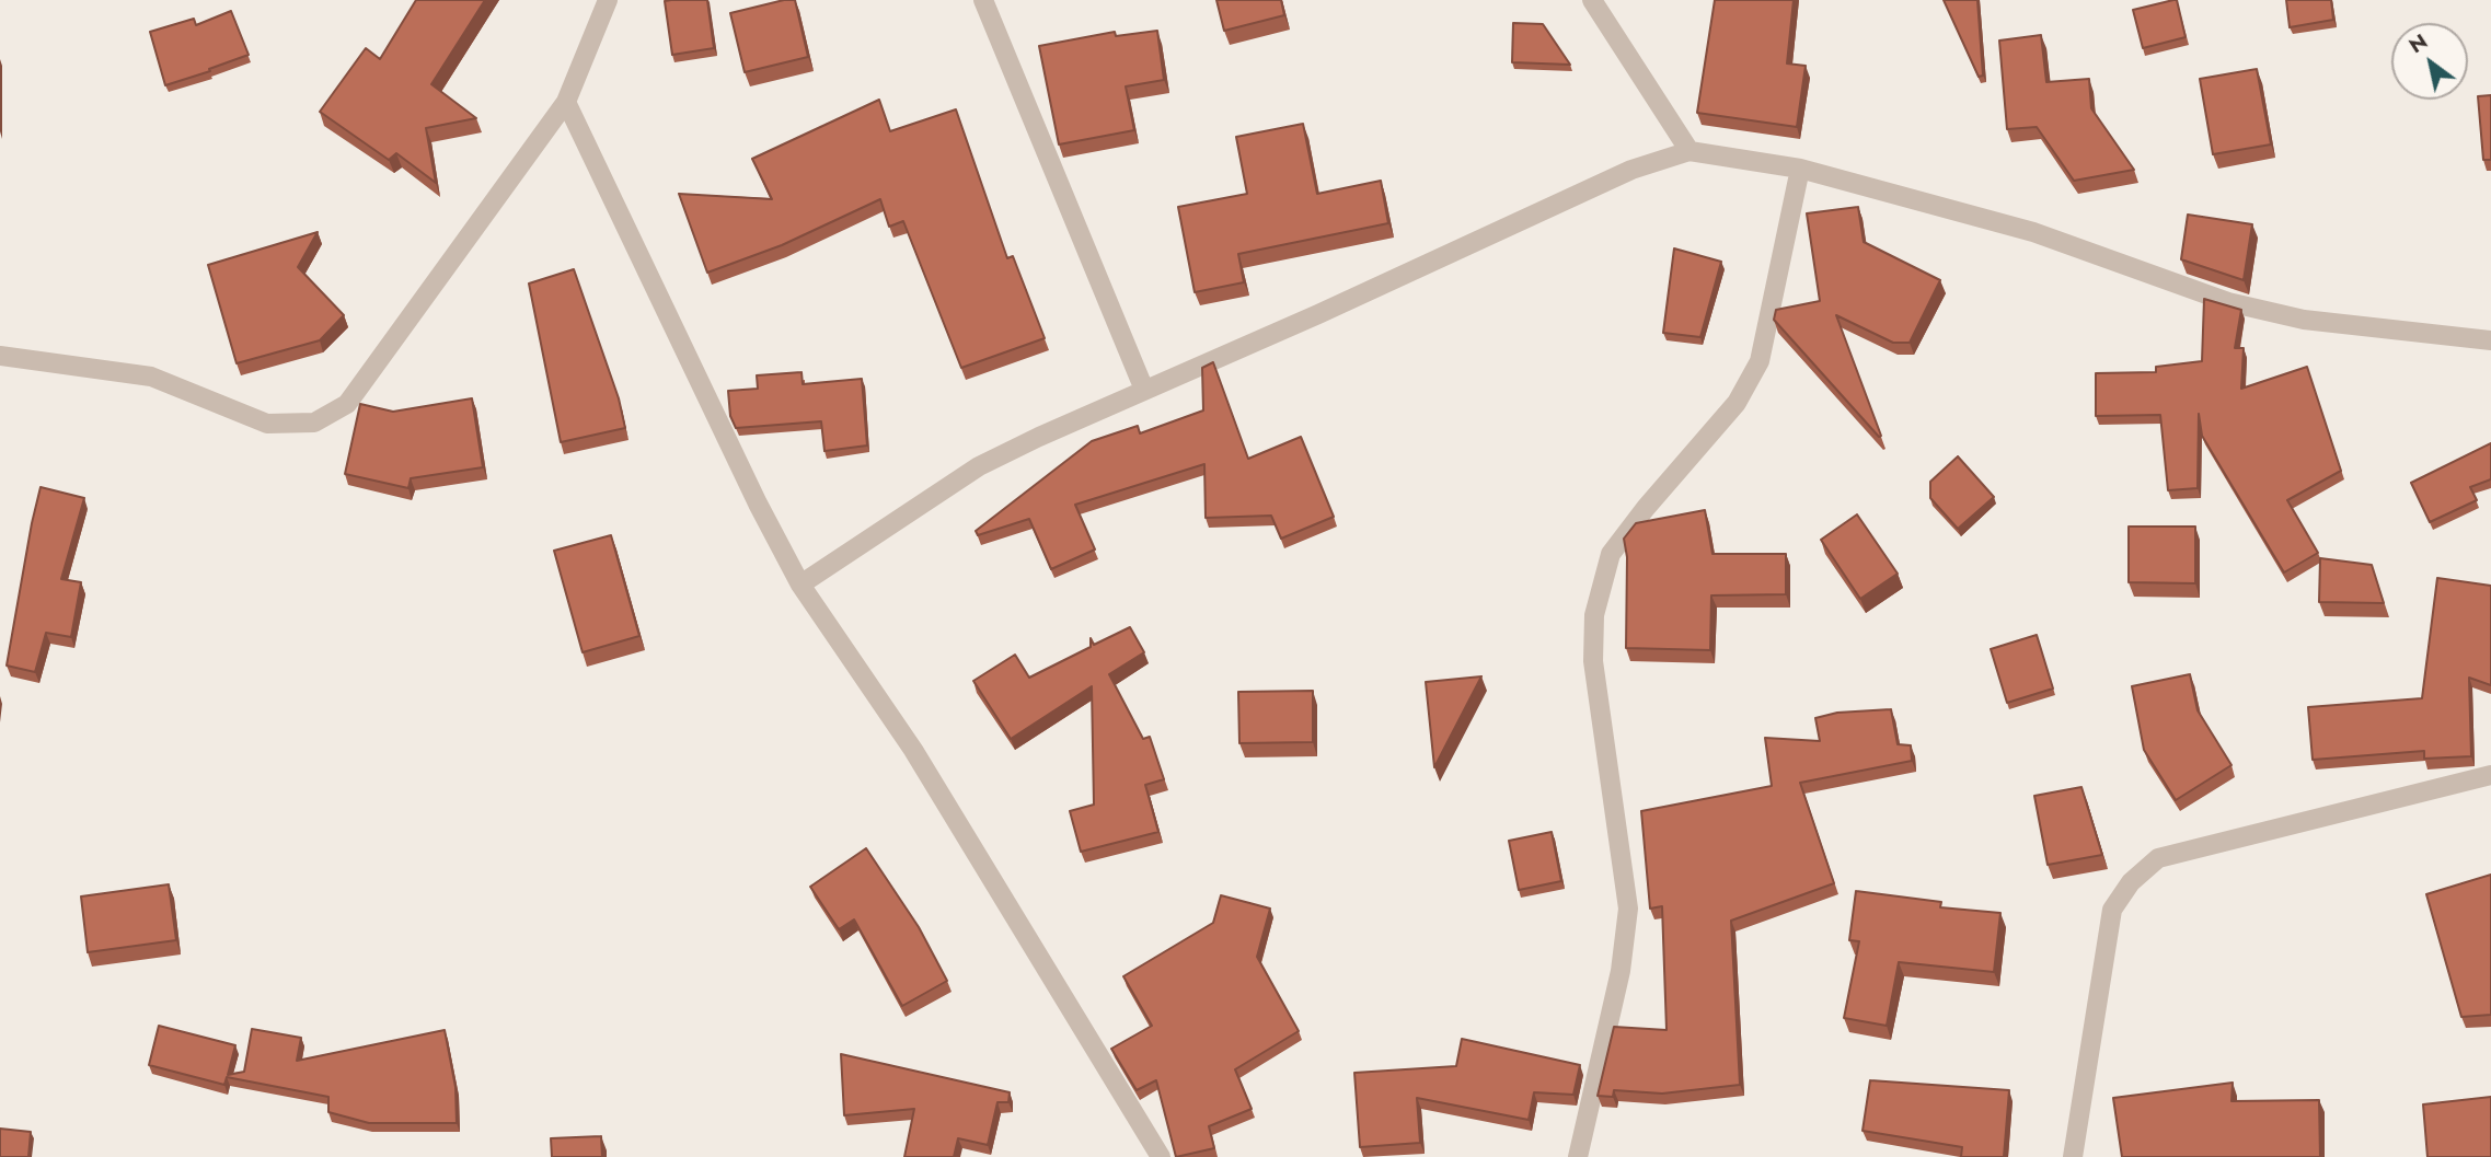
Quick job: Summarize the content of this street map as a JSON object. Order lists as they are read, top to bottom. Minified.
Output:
{"north":"top left"}
